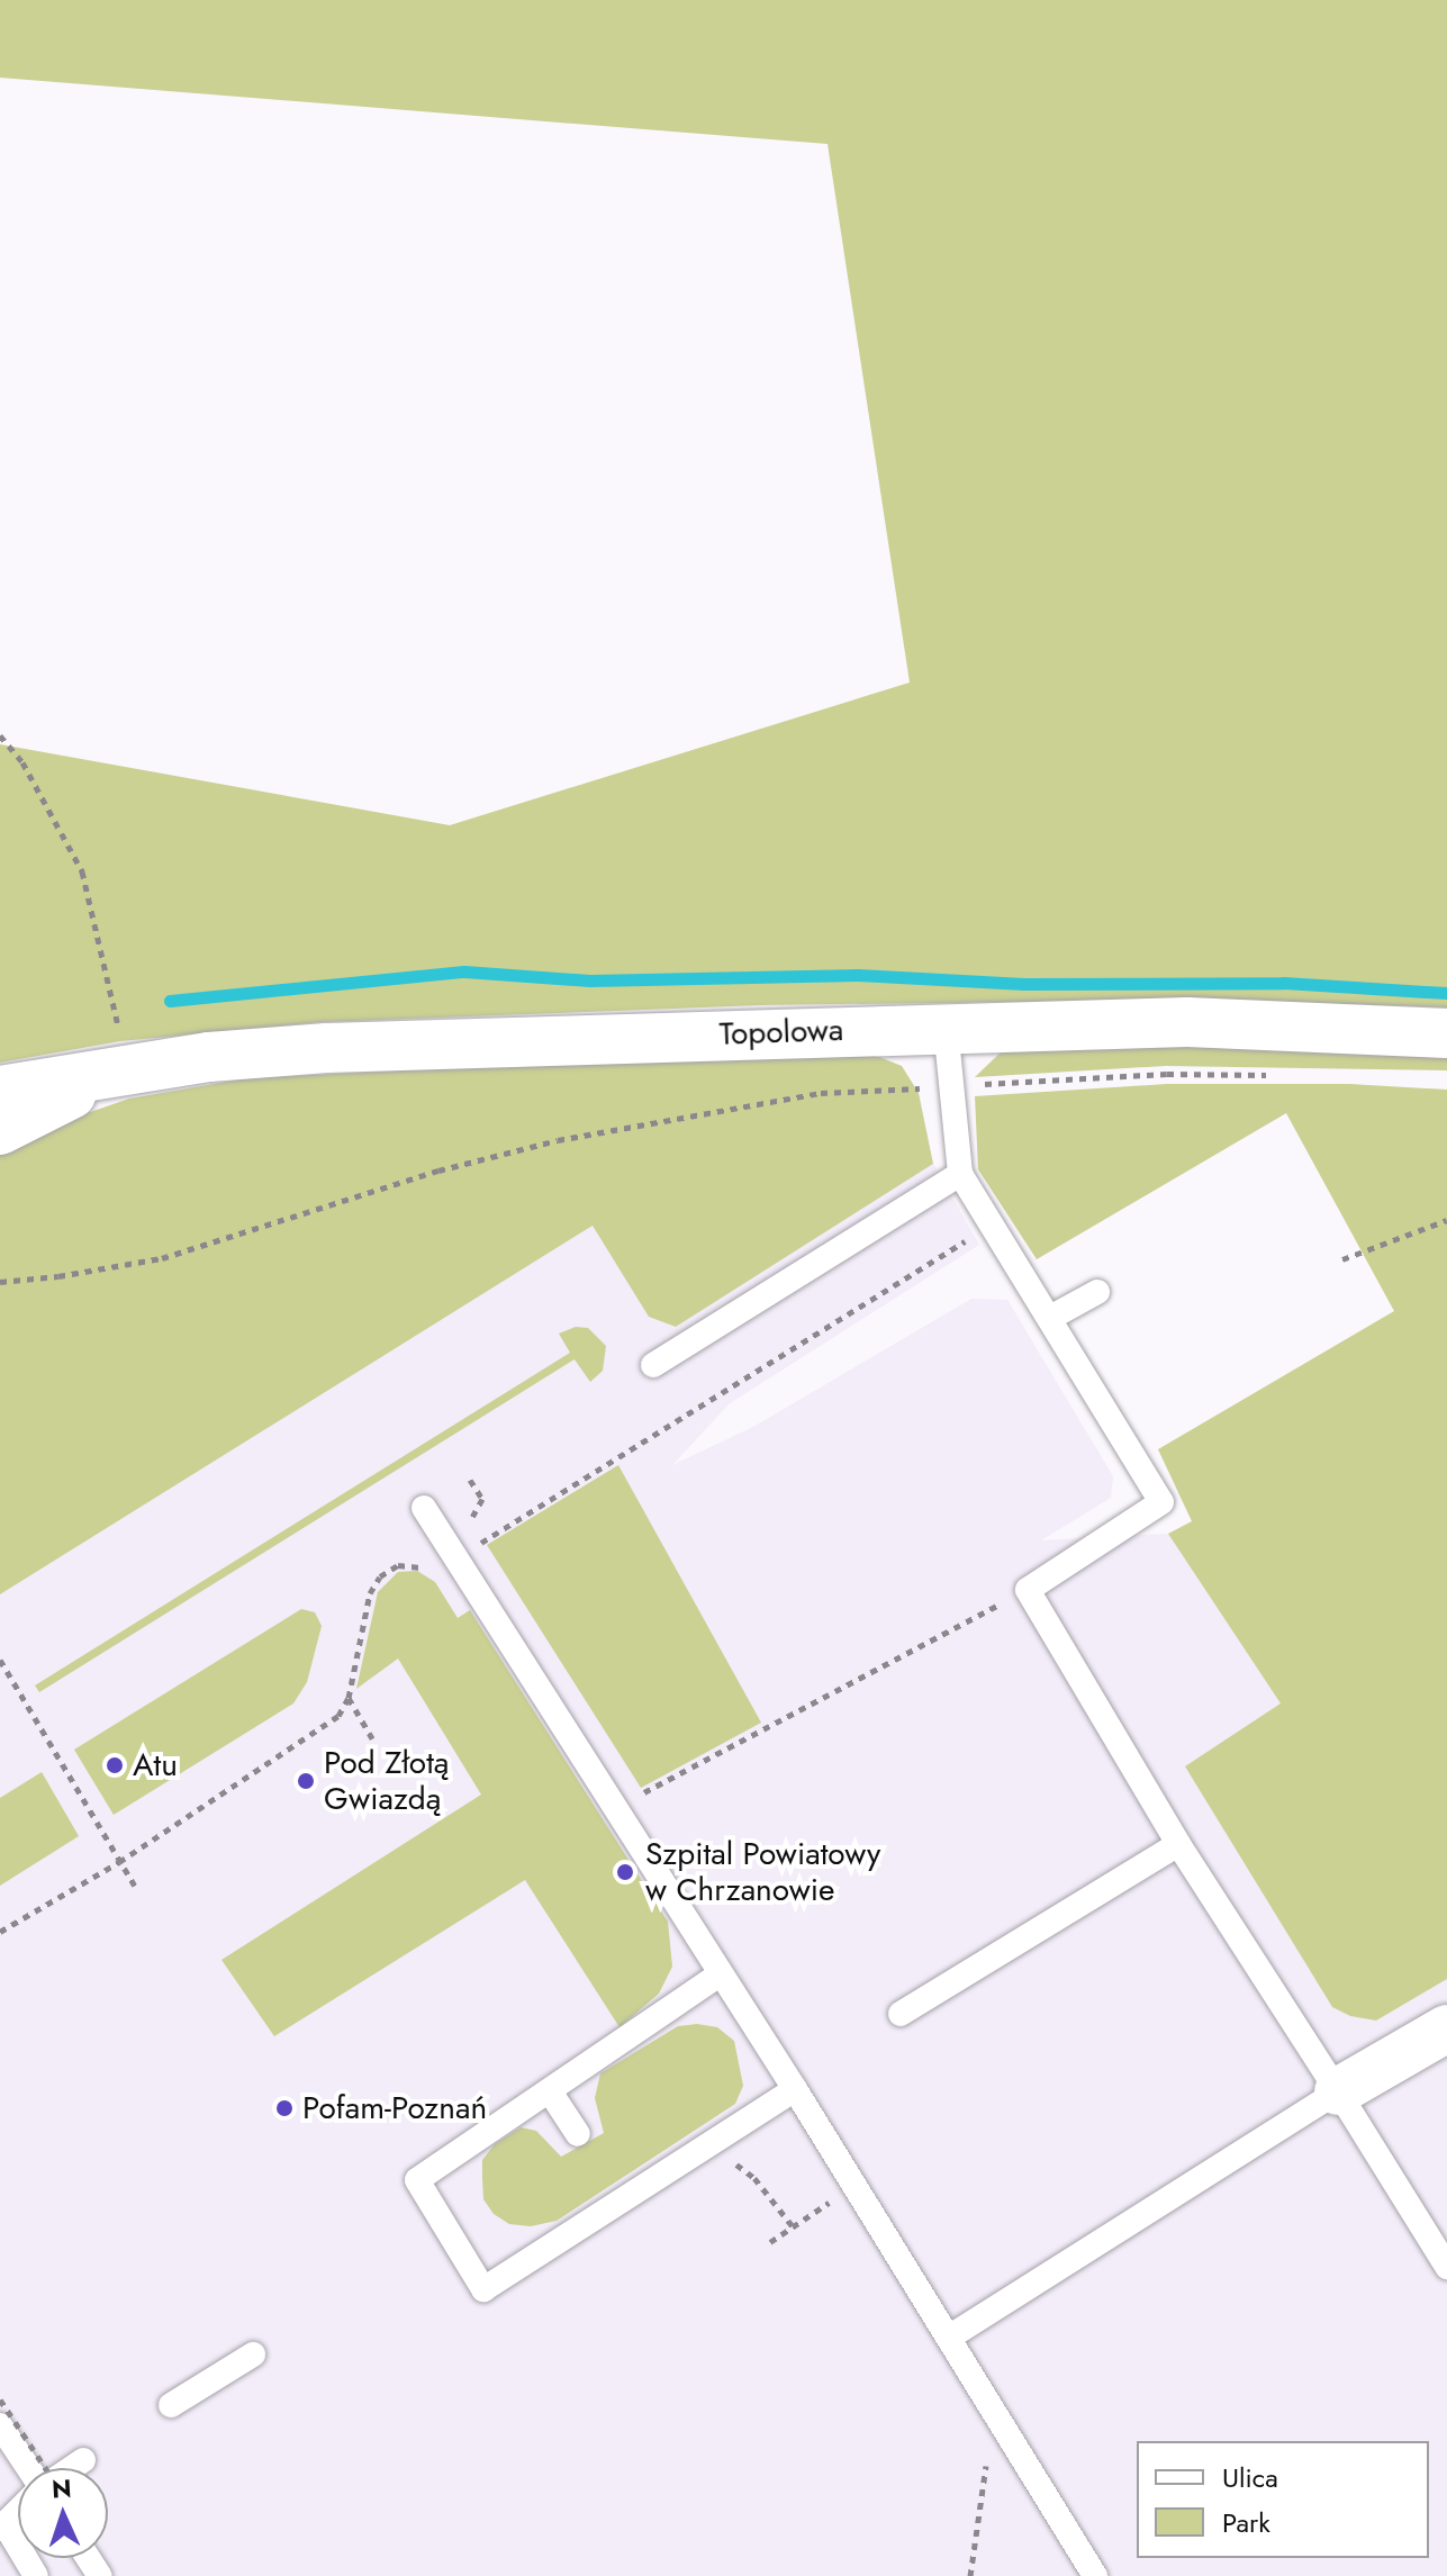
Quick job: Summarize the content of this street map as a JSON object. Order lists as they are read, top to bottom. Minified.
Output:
{"streets":{"street":["Topolowa"]},"places":["Atu","Pod Złotą Gwiazdą","Szpital Powiatowy w Chrzanowie","Pofam-Poznań"],"legend":["Ulica","Park"],"north":"top"}
